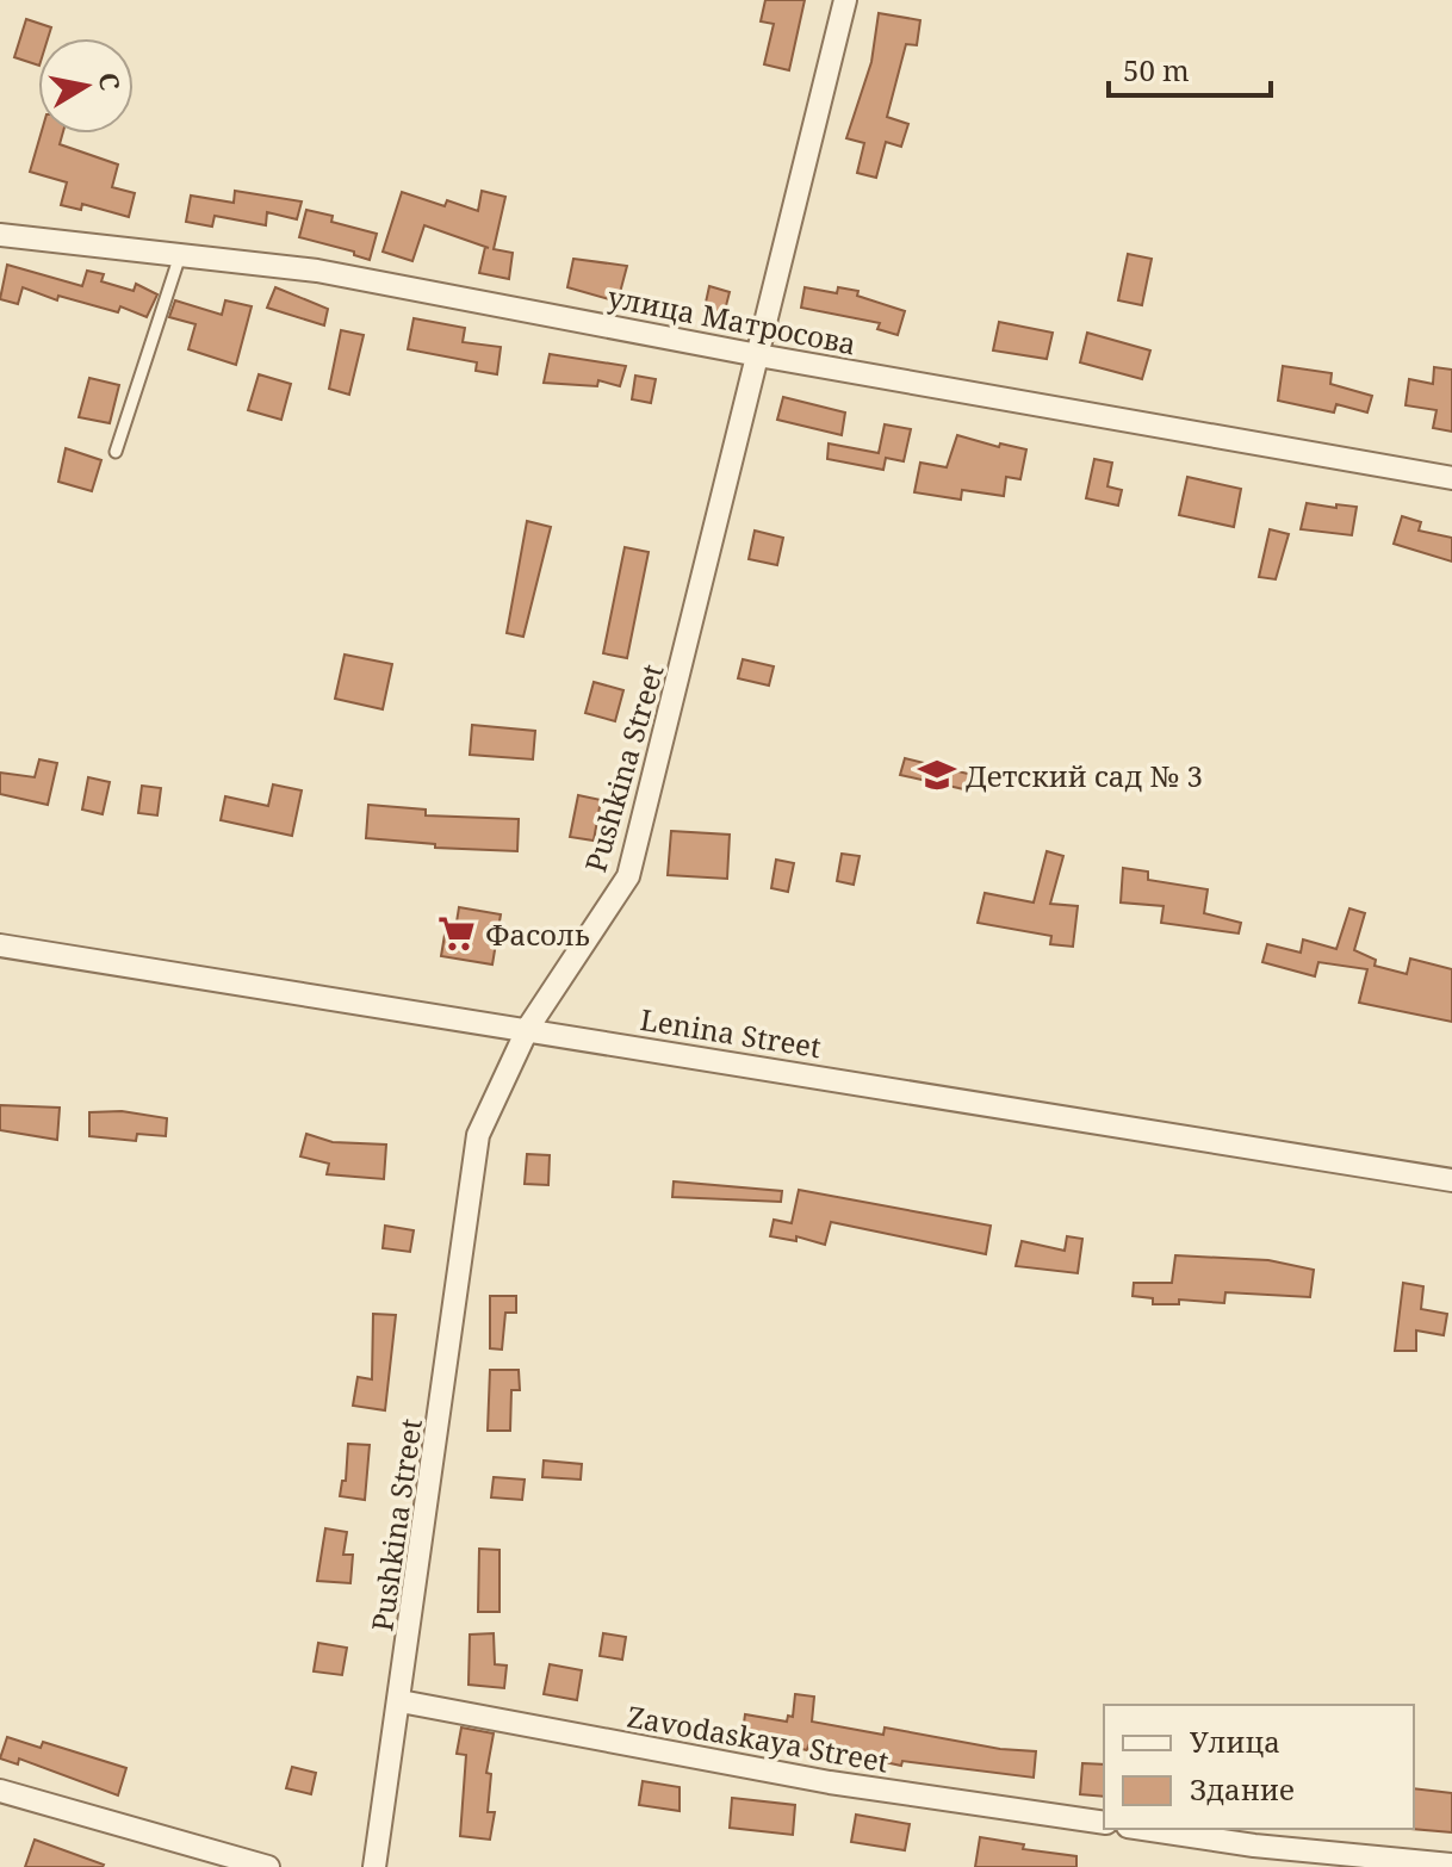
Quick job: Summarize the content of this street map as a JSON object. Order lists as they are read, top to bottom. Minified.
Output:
{"streets":{"street":["улица Матросова","Pushkina Street","Lenina Street","Zavodaskaya Street"]},"crossings":[["улица Матросова","Pushkina Street"],["Pushkina Street","Lenina Street"],["Pushkina Street","Zavodaskaya Street"]],"places":{"school or university":["Детский сад № 3"],"supermarket":["Фасоль"]},"legend":["Улица","Здание"],"scale_bar":"50 m","north":"right"}
